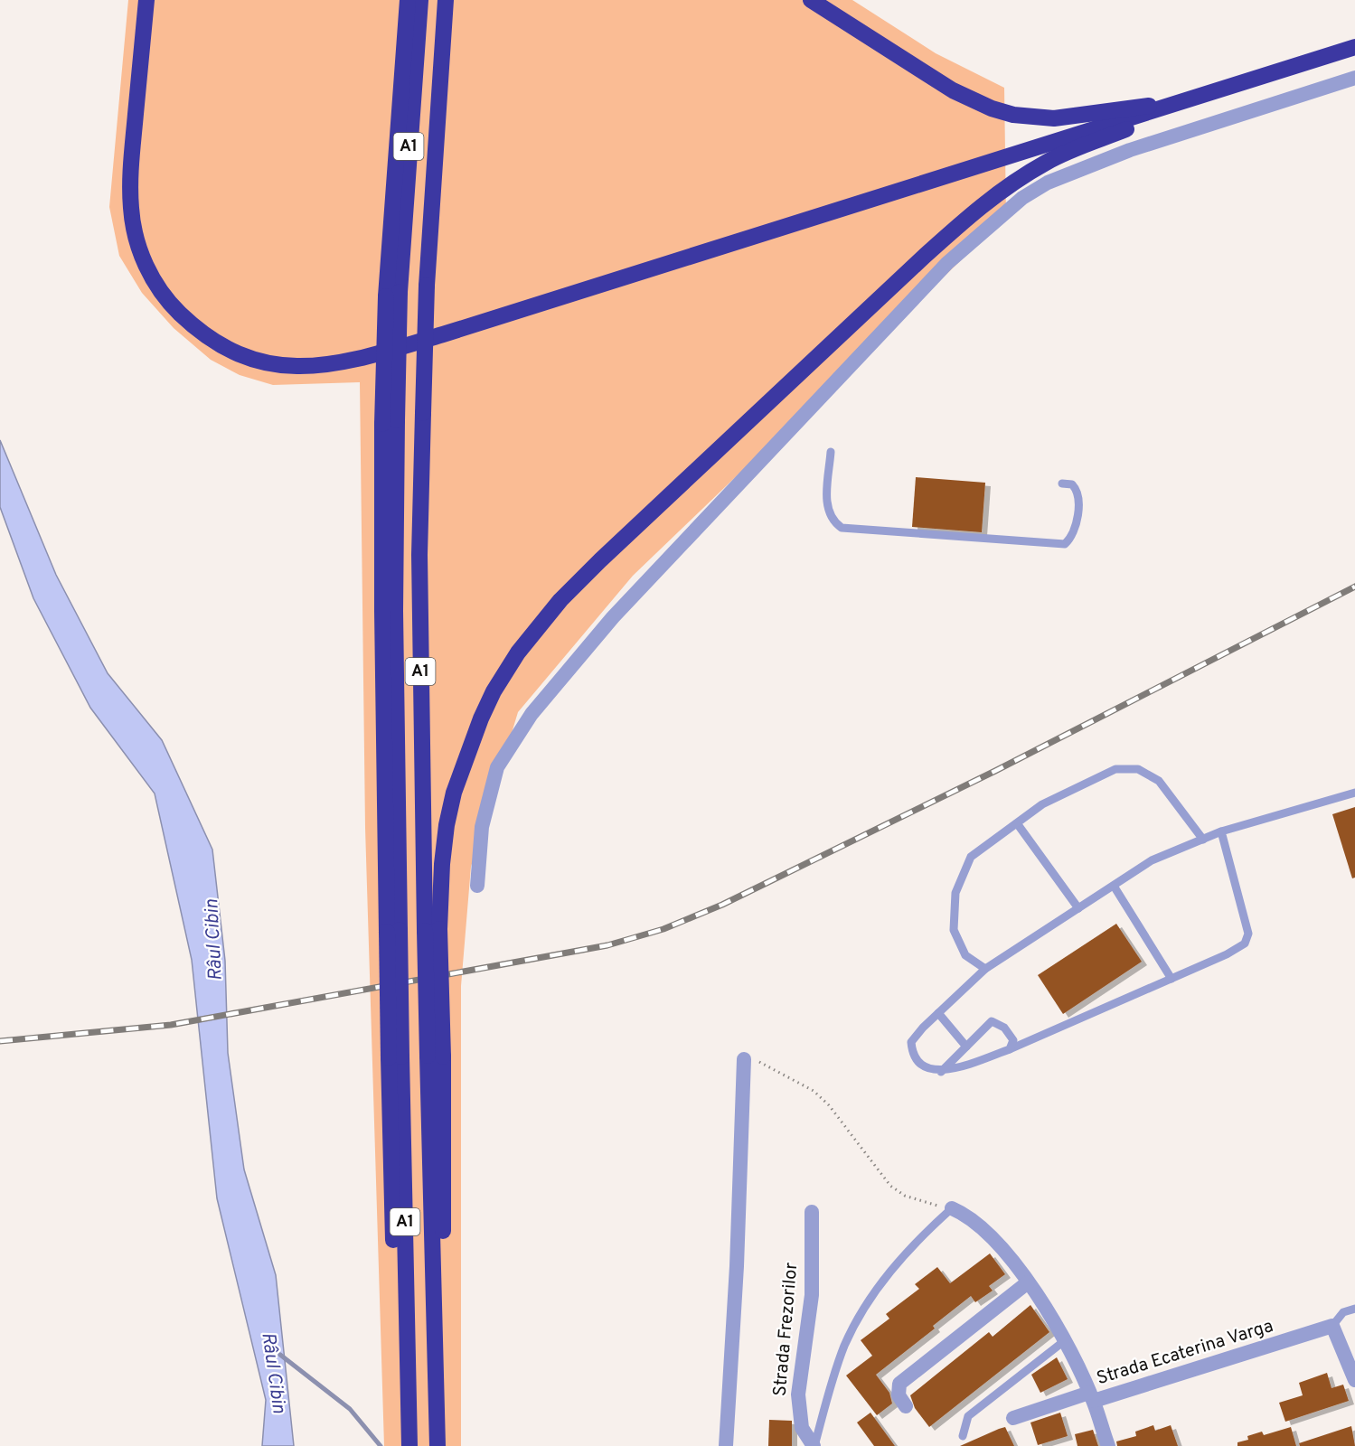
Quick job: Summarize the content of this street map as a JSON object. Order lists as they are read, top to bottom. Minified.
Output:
{"streets":{"highway":["A1"],"street":["Strada Frezorilor","Strada Ecaterina Varga"]},"water":["Râul Cibin"]}
